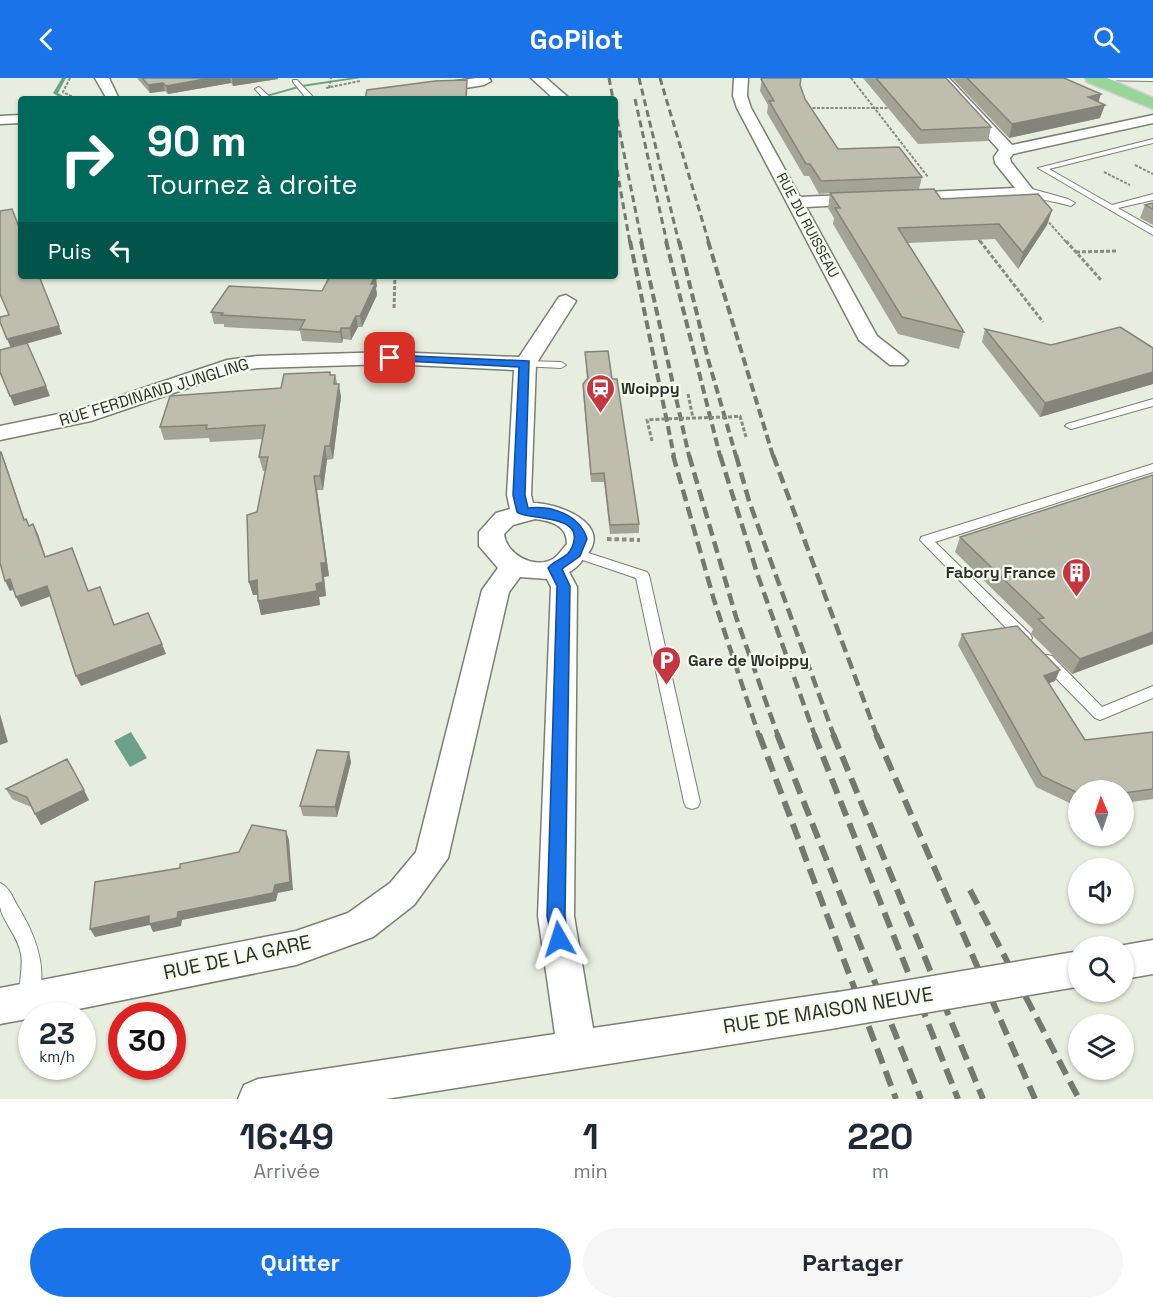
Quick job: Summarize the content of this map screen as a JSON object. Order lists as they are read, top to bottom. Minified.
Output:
{"streets":{"street":["RUE DU RUISSEAU","RUE FERDINAND JUNGLING","RUE DE LA GARE","RUE DE MAISON NEUVE"]},"places":{"station":["Woippy"],"building":["Fabory France"],"parking":["Gare de Woippy"]},"north":"top","page":{"header":"GoPilot","turn":["90 m","Tournez à droite"],"then":"Puis","speed":"23 km/h","limit":"30","eta":["16:49","Arrivée","1","min","220","m"],"buttons":["Quitter","Partager"]}}
